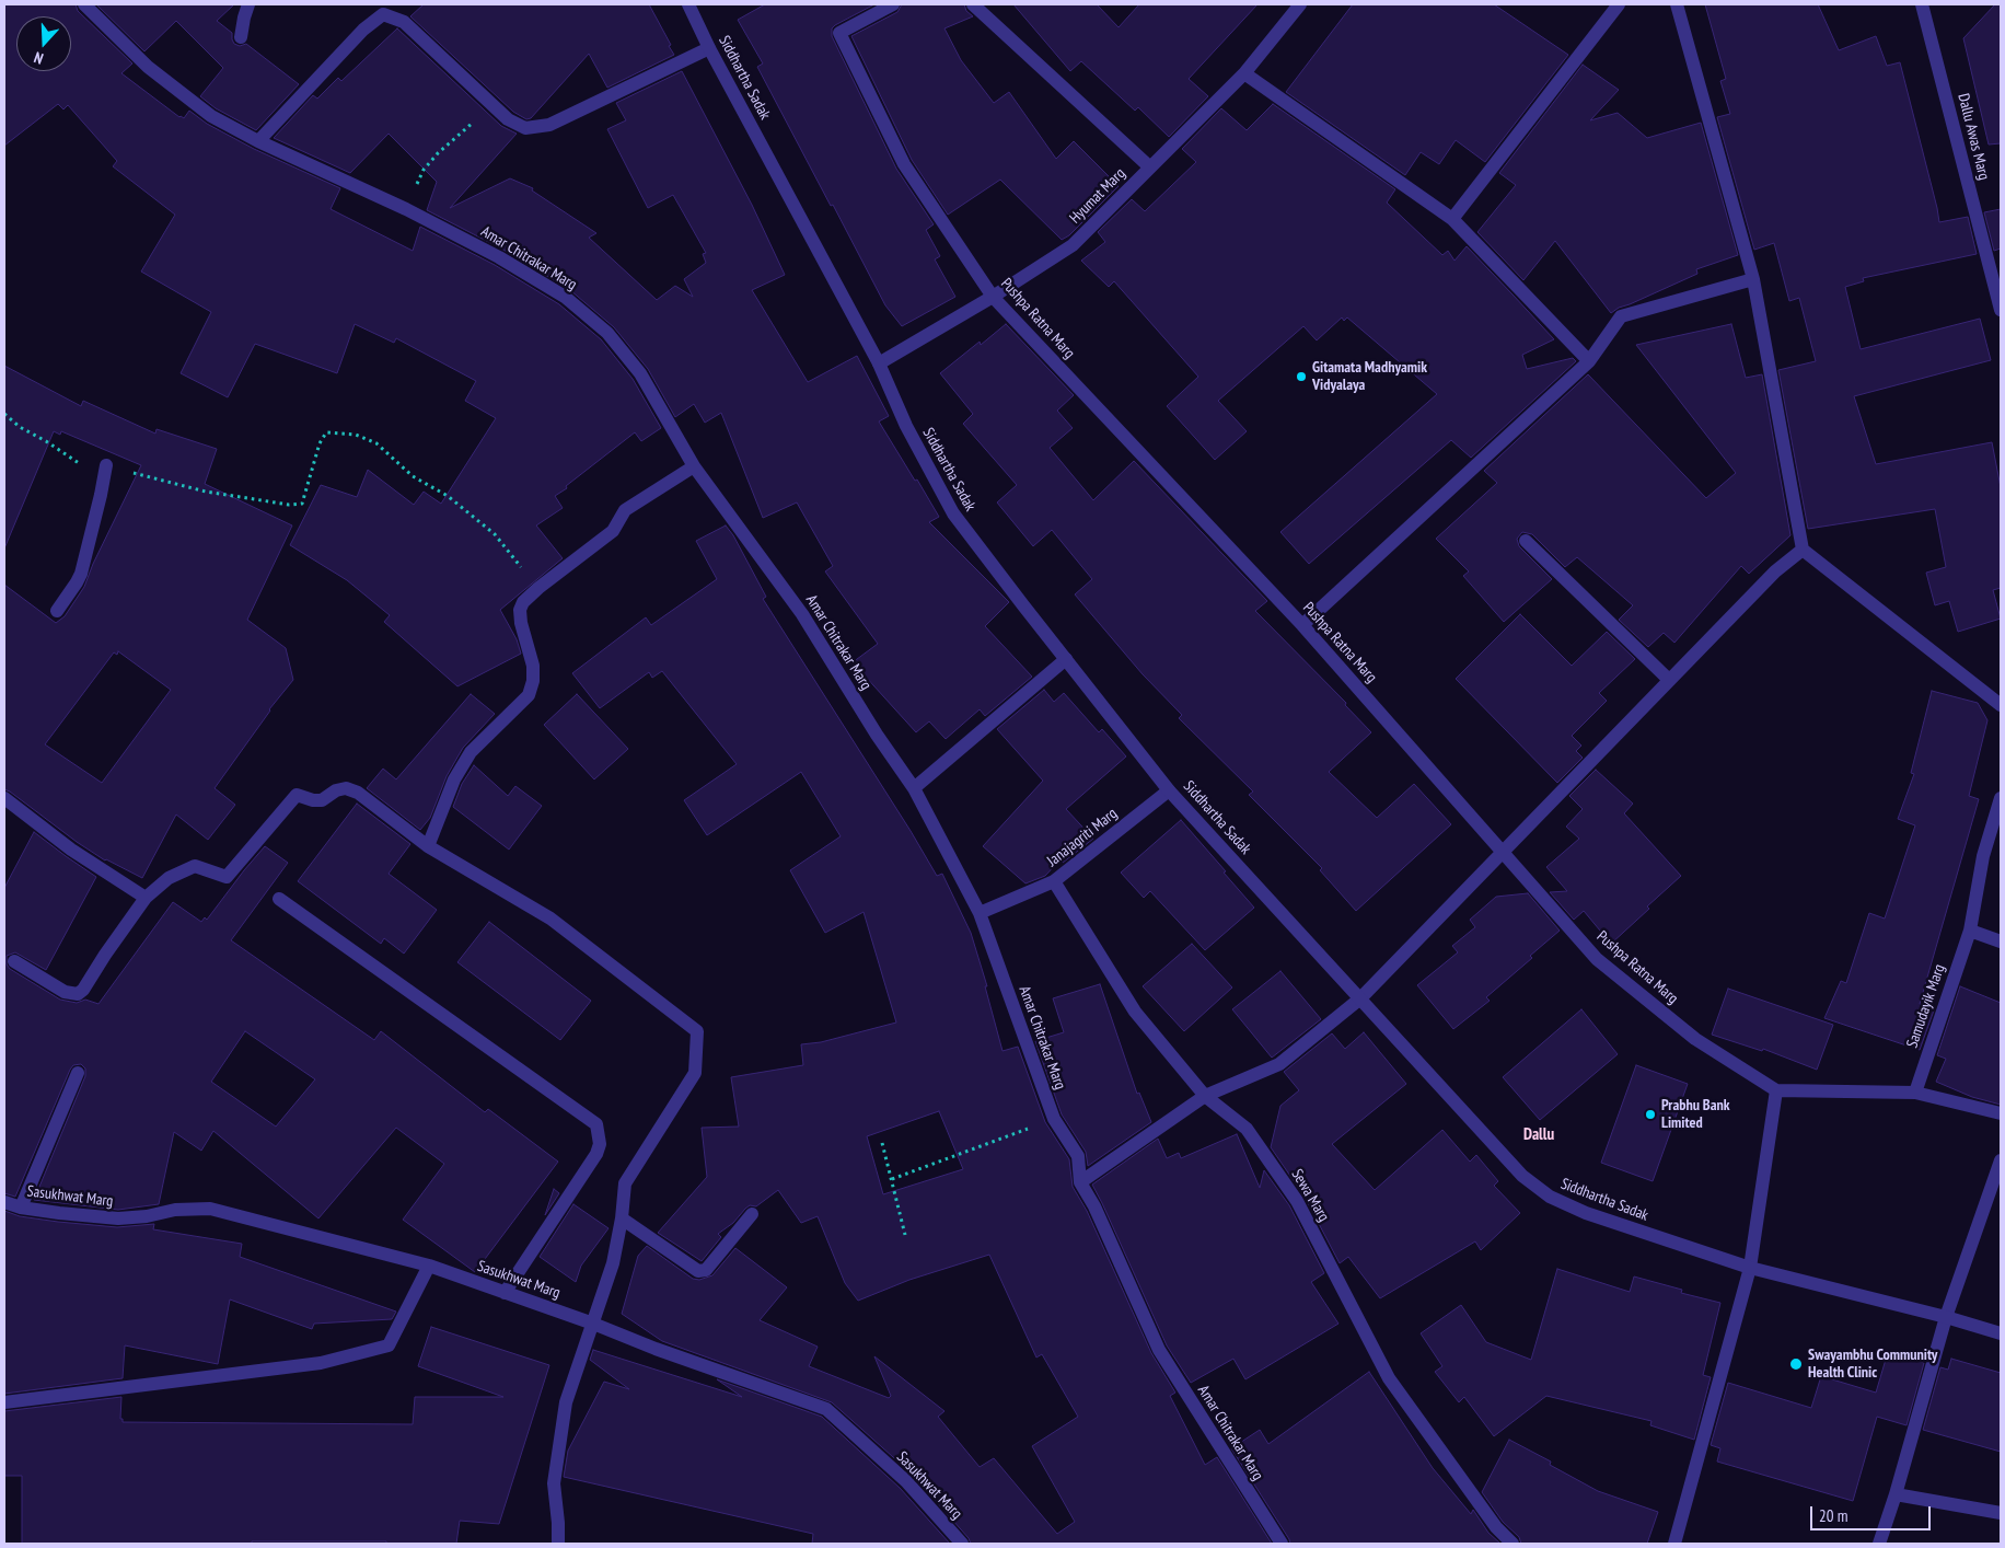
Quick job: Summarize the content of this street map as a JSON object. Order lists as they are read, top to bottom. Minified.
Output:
{"streets":{"street":["Siddhartha Sadak","Dallu Awas Marg","Hyumat Marg","Amar Chitrakar Marg","Pushpa Ratna Marg","Janajagriti Marg","Samudayik Marg","Sewa Marg","Sasukhwat Marg"]},"crossings":[["Siddhartha Sadak","Hyumat Marg"],["Siddhartha Sadak","Janajagriti Marg"],["Hyumat Marg","Pushpa Ratna Marg"],["Amar Chitrakar Marg","Janajagriti Marg"],["Janajagriti Marg","Sewa Marg"]],"districts":["Dallu"],"places":["Gitamata Madhyamik Vidyalaya","Prabhu Bank Limited","Swayambhu Community Health Clinic"],"scale_bar":"20 m","north":"bottom"}
